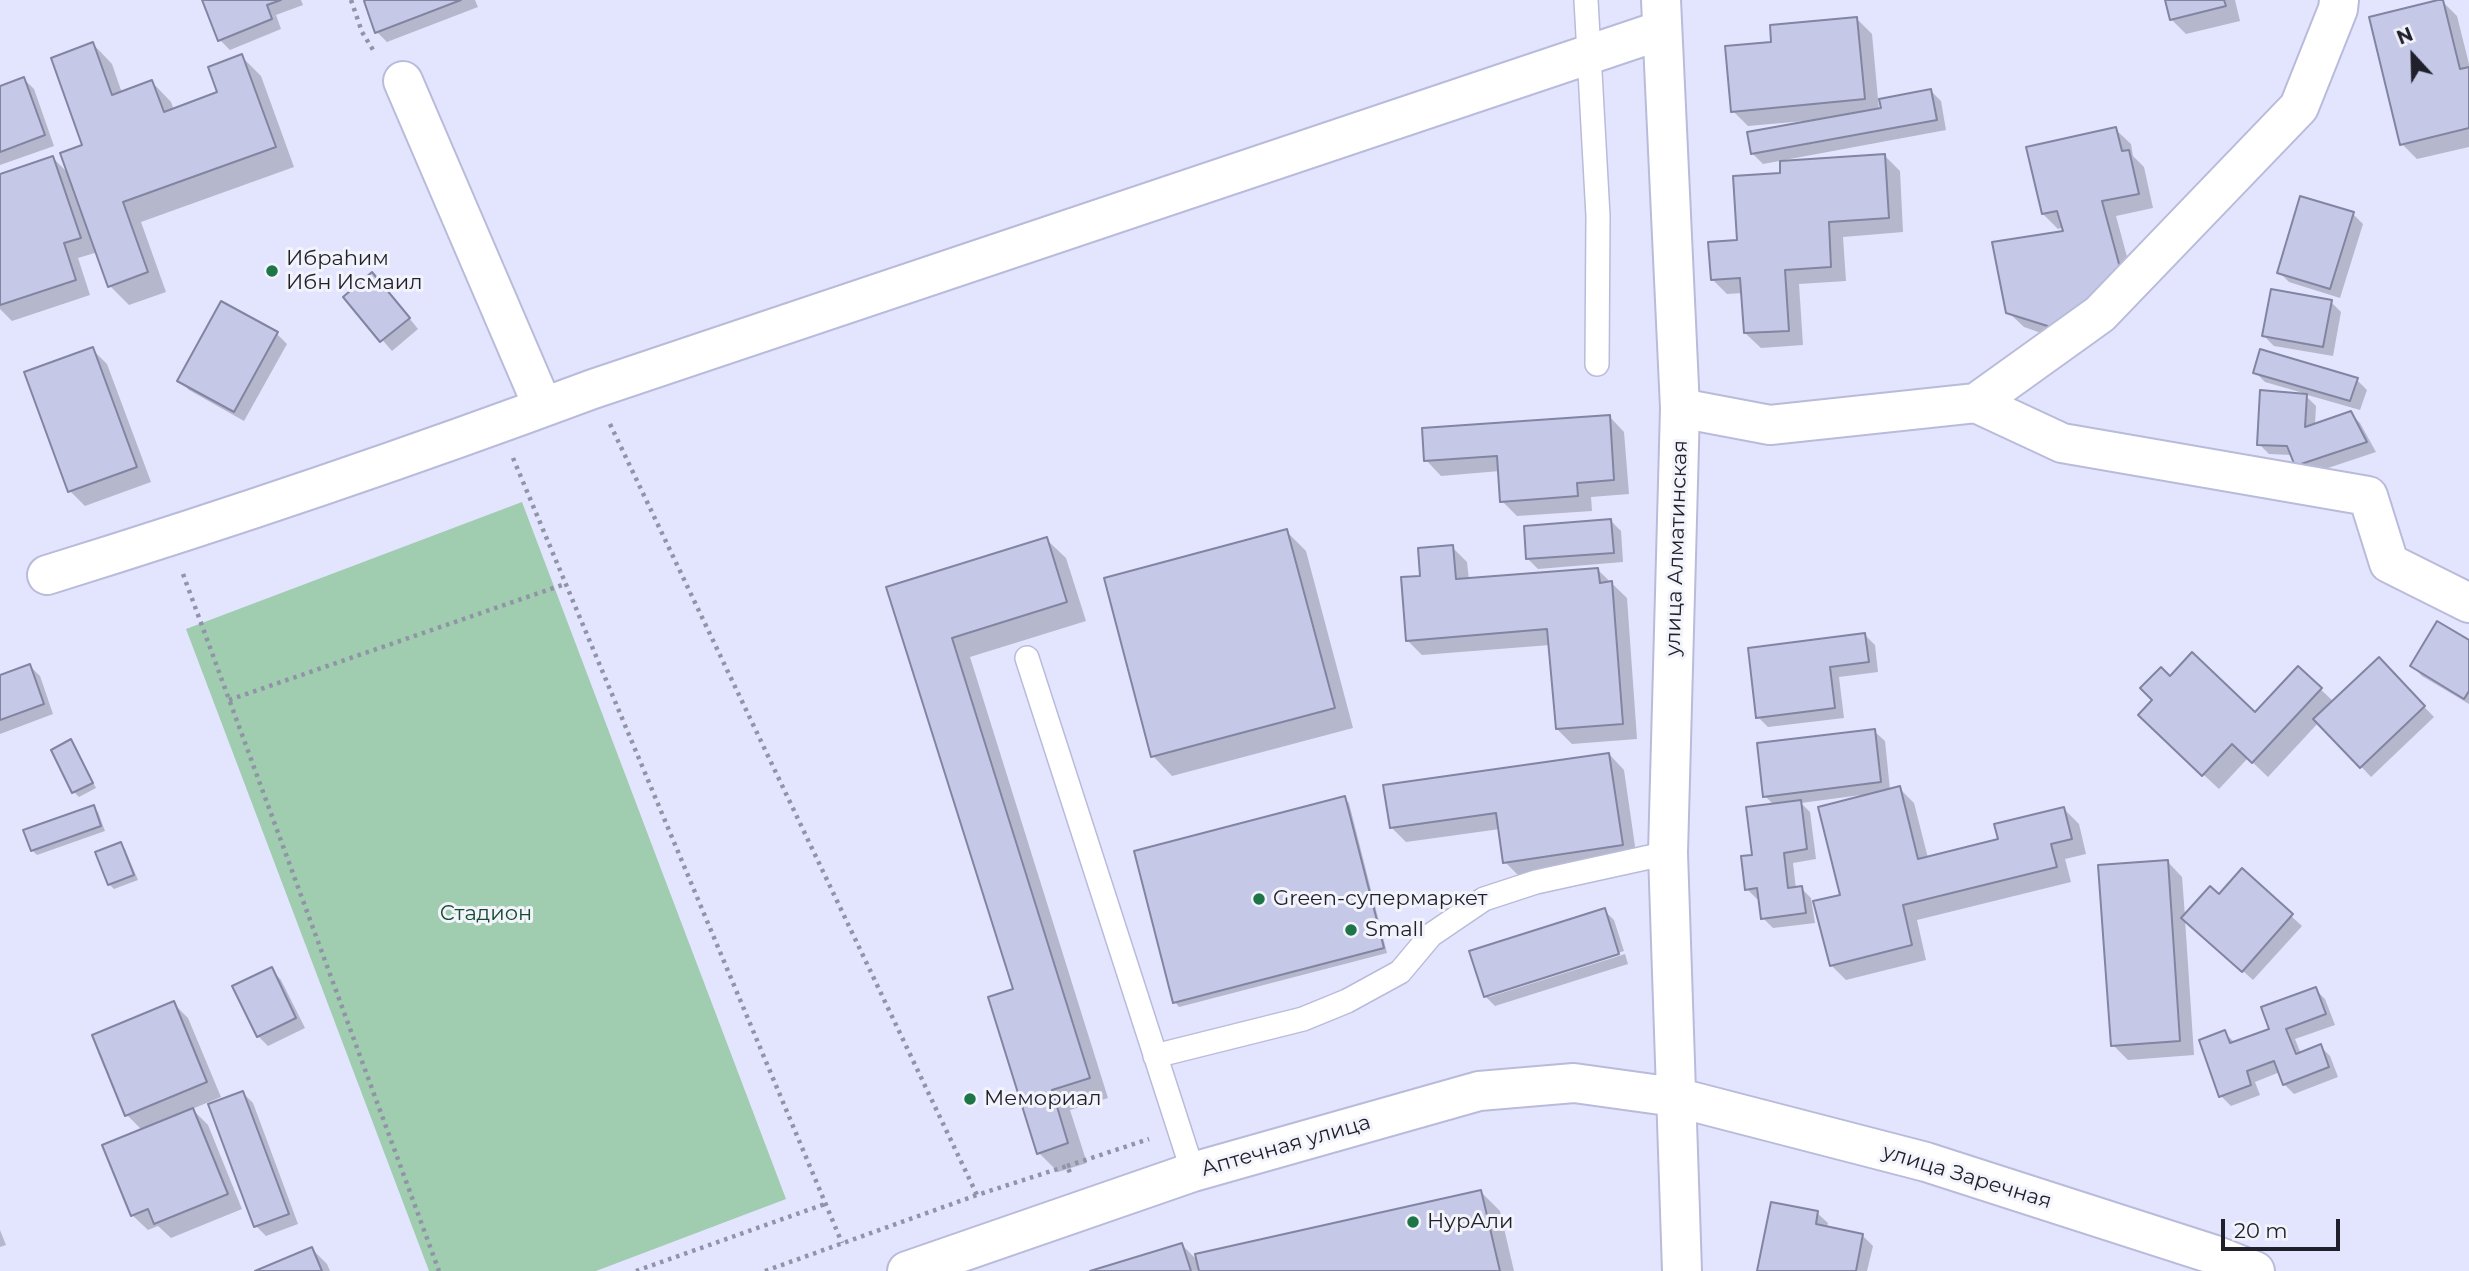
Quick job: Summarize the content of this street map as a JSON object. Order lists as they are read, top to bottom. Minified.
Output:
{"streets":{"street":["улица Алматинская","Аптечная улица","улица Заречная"]},"crossings":[["улица Алматинская","Аптечная улица"],["улица Алматинская","улица Заречная"],["Аптечная улица","улица Заречная"]],"parks":["Стадион"],"places":["Ибраһим Ибн Исмаил","Green-супермаркет","Small","Мемориал","НурАли"],"scale_bar":"20 m","north":"top"}
